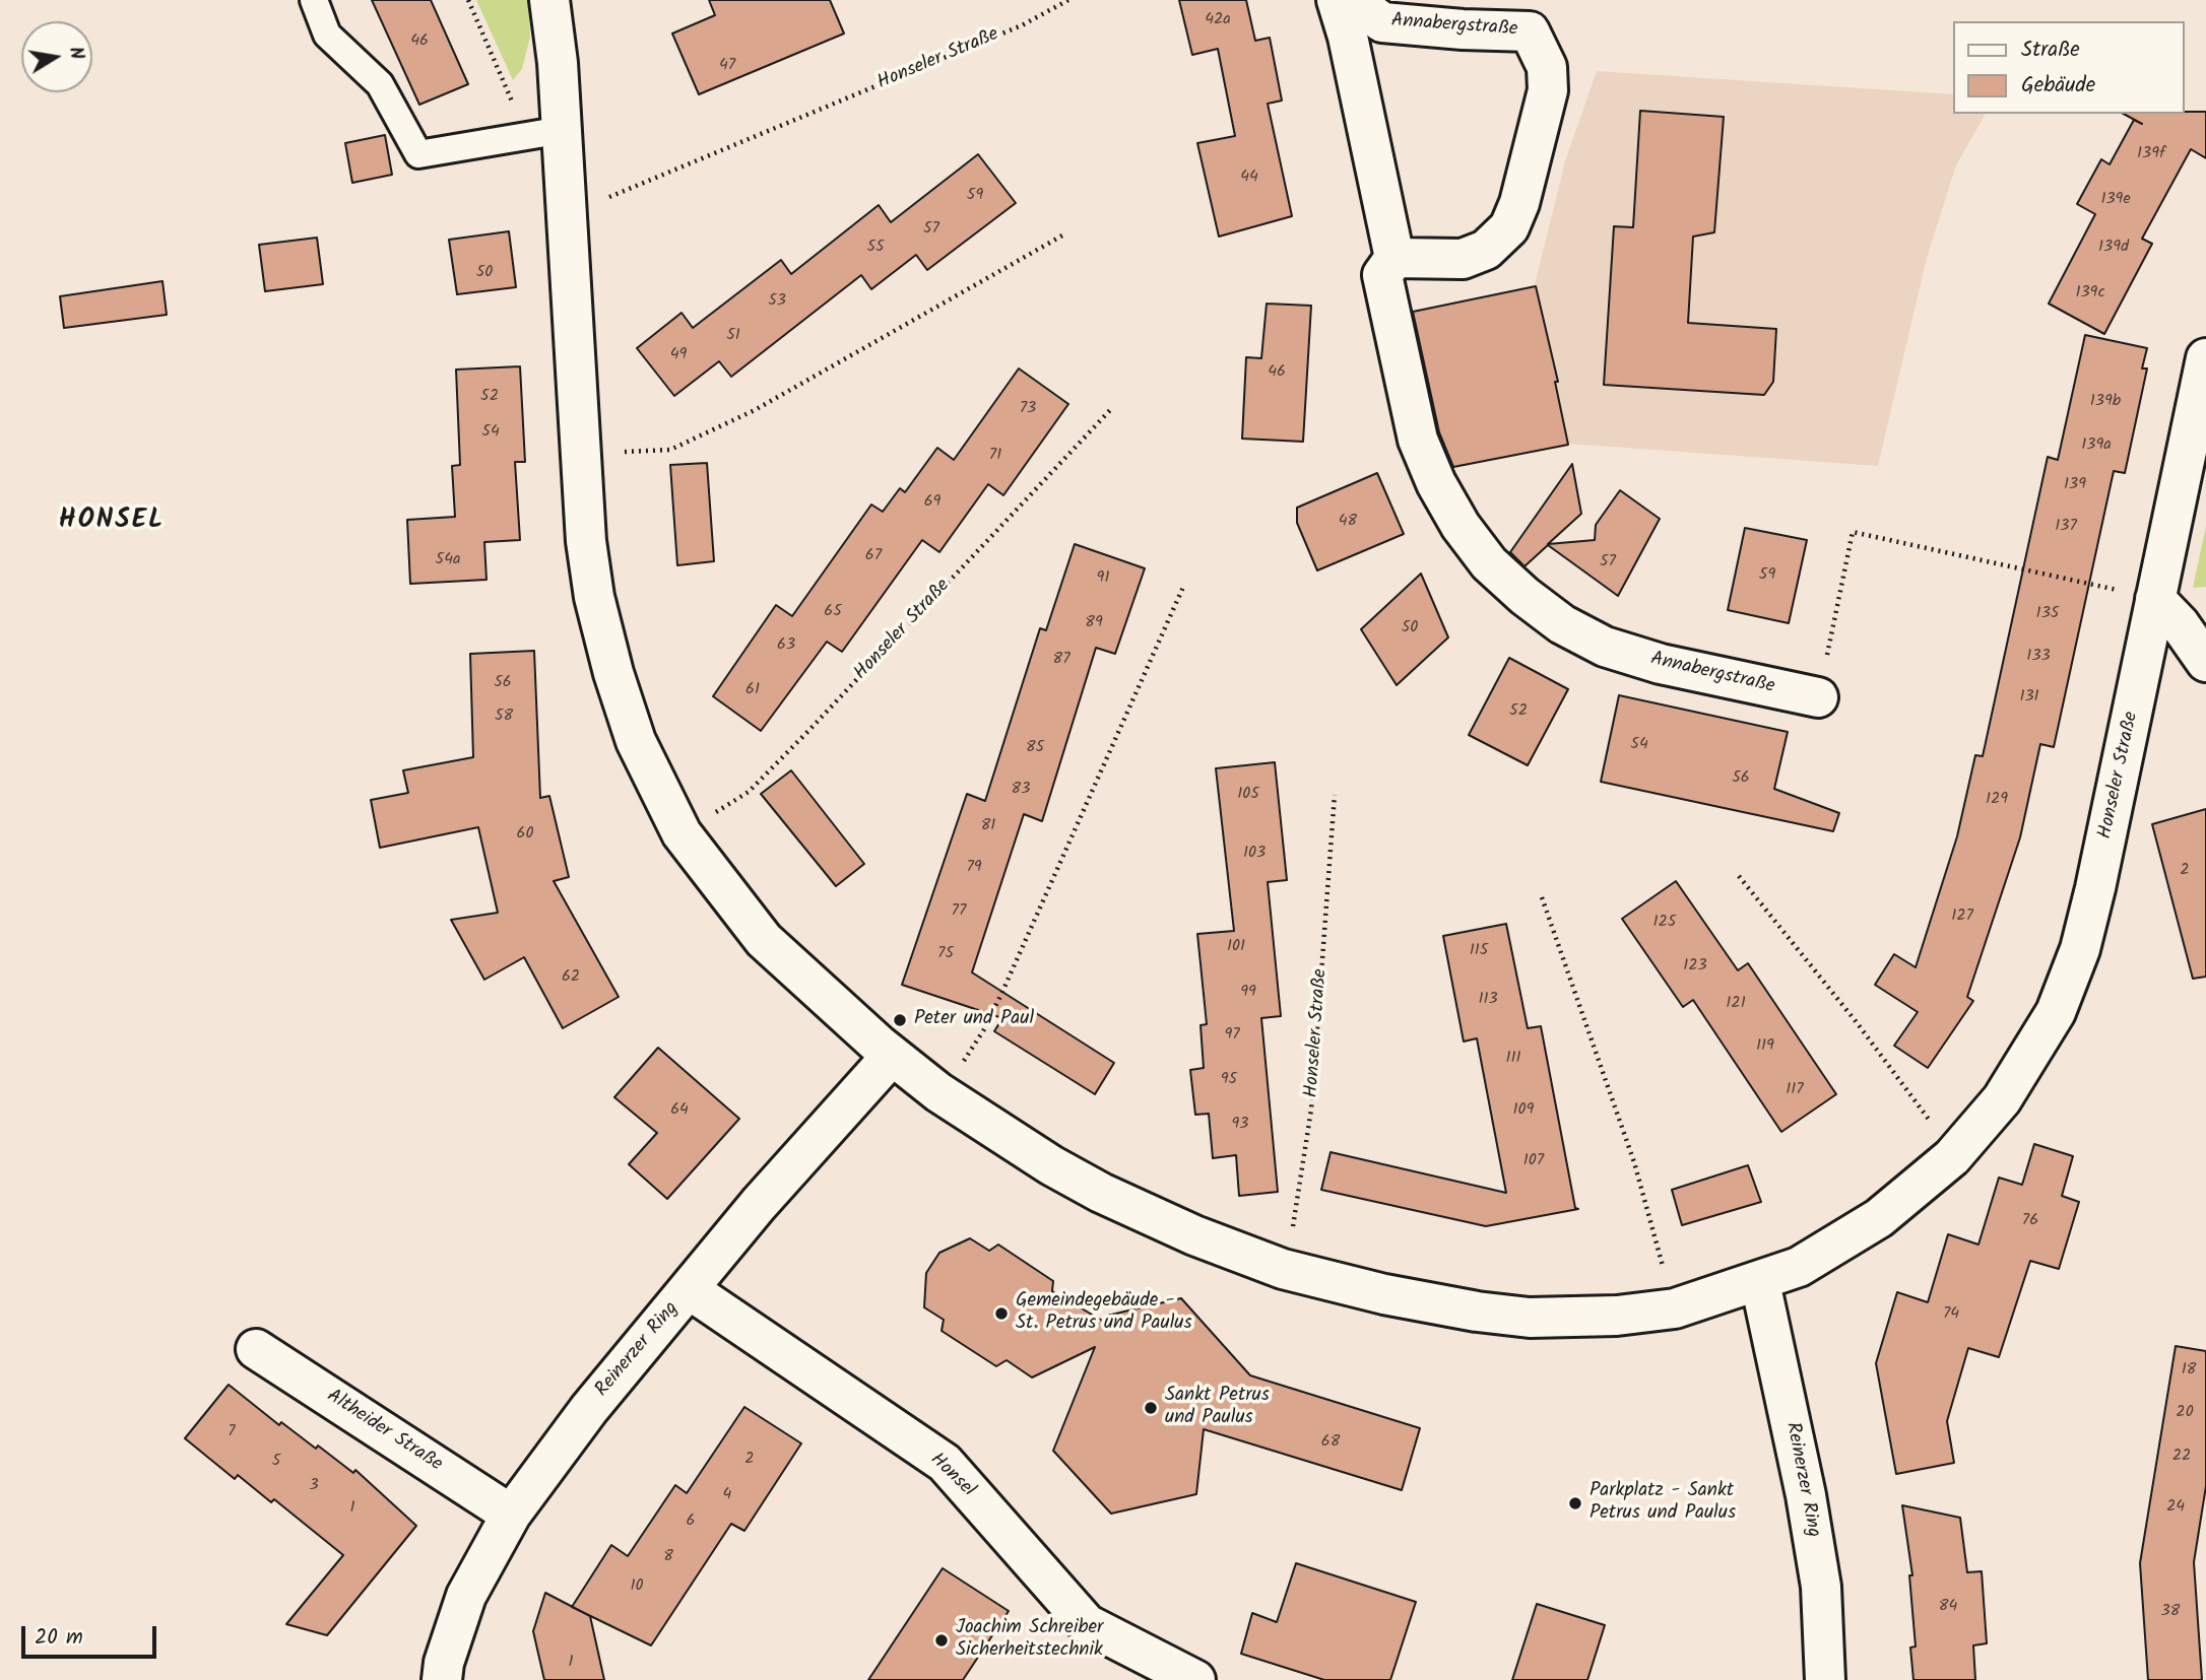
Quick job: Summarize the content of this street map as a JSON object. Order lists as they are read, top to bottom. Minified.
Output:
{"streets":{"street":["Annabergstraße","Honseler Straße","Reinerzer Ring","Altheider Straße","Honsel"]},"crossings":[["Honseler Straße","Reinerzer Ring"],["Reinerzer Ring","Altheider Straße"],["Reinerzer Ring","Honsel"]],"districts":["HONSEL"],"places":["Peter und Paul","Gemeindegebäude - St. Petrus und Paulus","Sankt Petrus und Paulus","Parkplatz - Sankt Petrus und Paulus","Joachim Schreiber Sicherheitstechnik"],"house_numbers":["42a","46","47","139f","44","59","139e","57","55","139d","50","139c","53","51","49","46","52","139b","73","54","139a","71","139","69","48","137","67","54a","57","59","91","65","135","89","50","63","133","87","56","61","131","52","58","54","85","56","83","105","129","81","60","103","79","2","77","127","125","101","115","75","123","62","99","113","121","97","119","111","95","117","64","109","93","107","76","74","18","20","7","68","22","2","5","3","4","24","1","6","8","10","84","38","1"],"legend":["Straße","Gebäude"],"scale_bar":"20 m","north":"right"}
